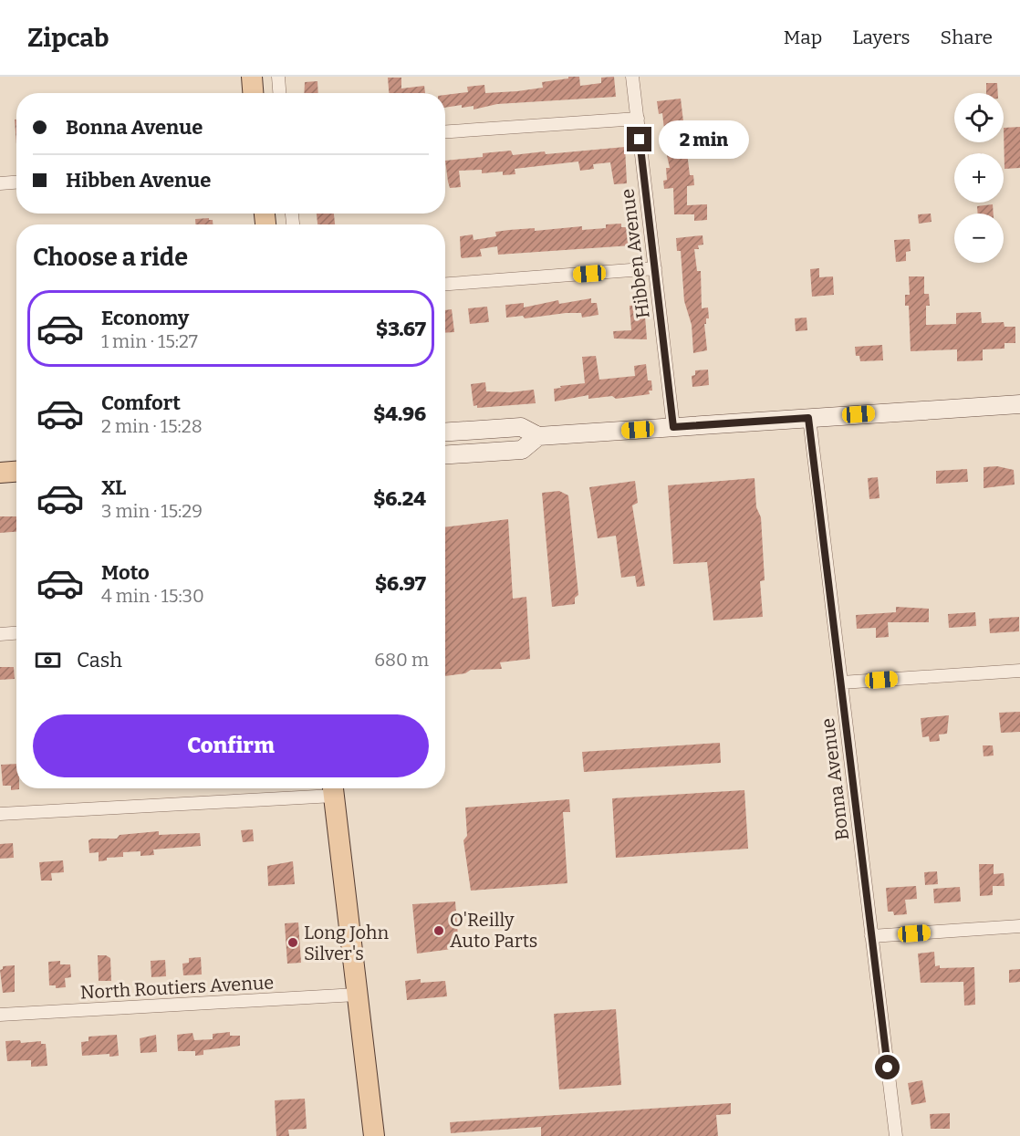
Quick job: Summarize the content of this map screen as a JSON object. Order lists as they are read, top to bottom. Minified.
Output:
{"streets":{"street":["Hibben Avenue","Bonna Avenue","North Routiers Avenue"]},"places":["O'Reilly Auto Parts","Long John Silver's"],"page":{"header":"Zipcab","nav":["Map","Layers","Share"],"map_buttons":["+","−"],"banner":["Bonna Avenue","Hibben Avenue"],"bubble":"2 min","heading":"Choose a ride","list":[{"name":"Economy","note":"1 min · 15:27","value":"$3.67"},{"name":"Comfort","note":"2 min · 15:28","value":"$4.96"},{"name":"XL","note":"3 min · 15:29","value":"$6.24"},{"name":"Moto","note":"4 min · 15:30","value":"$6.97"}],"pay":["Cash","680 m"],"buttons":"Confirm"}}
